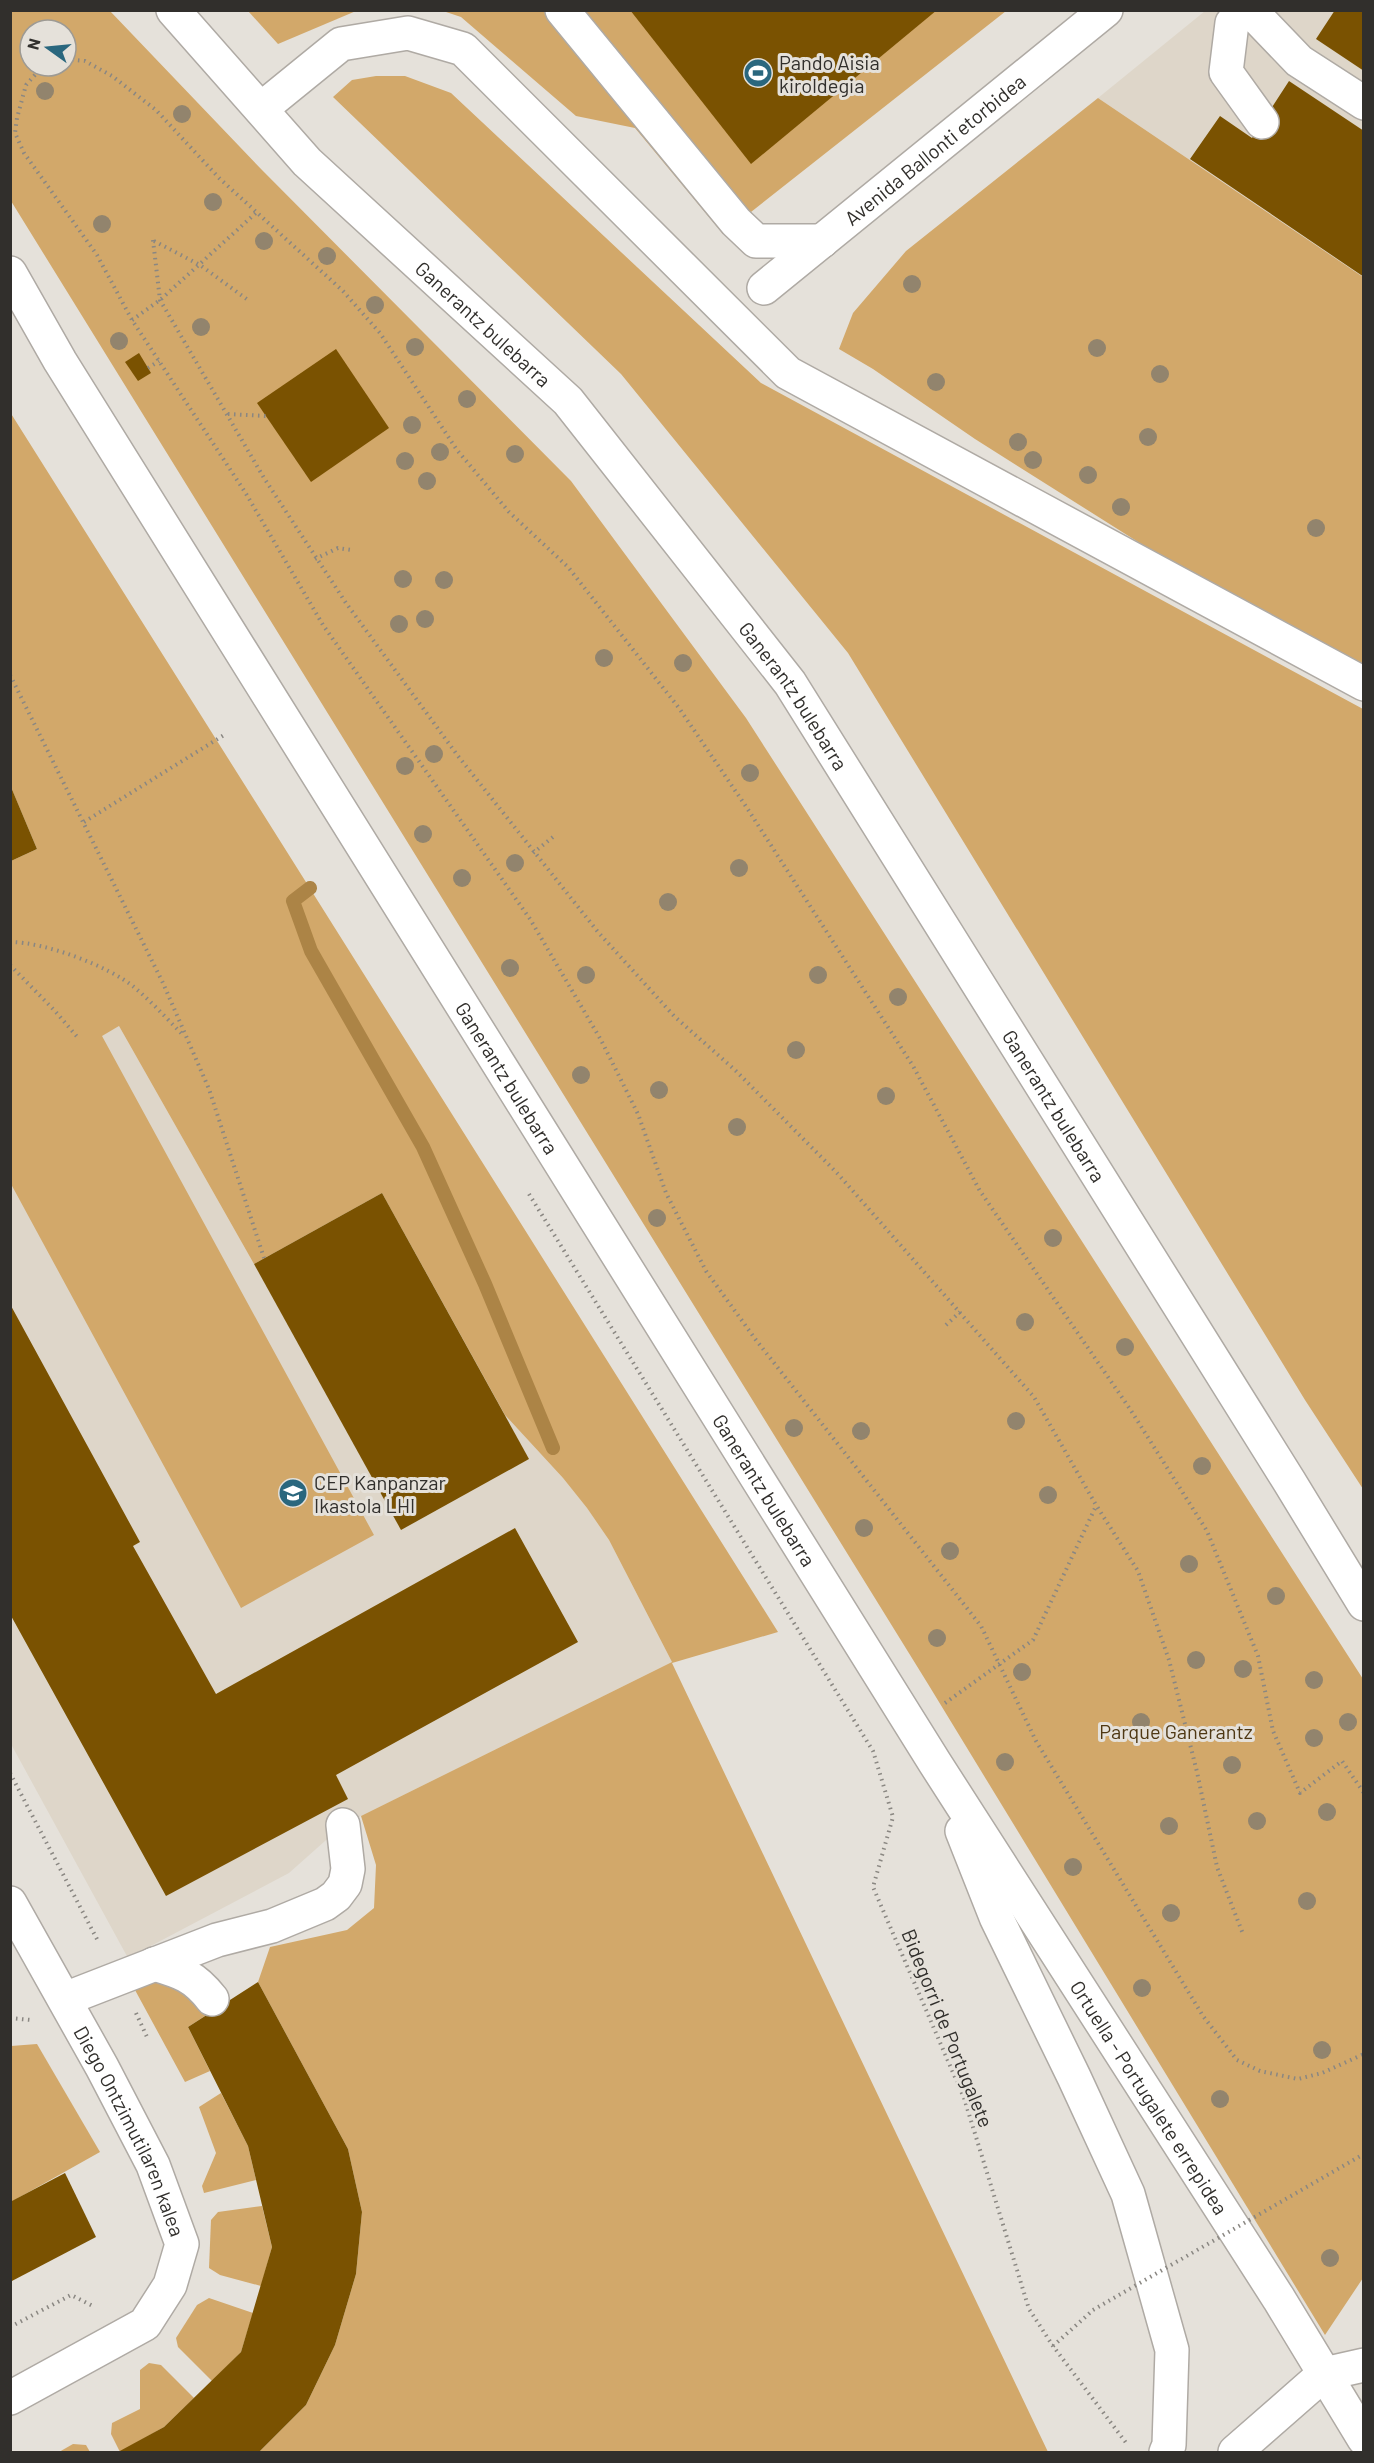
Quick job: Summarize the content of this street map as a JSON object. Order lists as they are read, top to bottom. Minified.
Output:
{"streets":{"street":["Avenida Ballonti etorbidea","Ganerantz bulebarra","Ortuella - Portugalete errepidea","Diego Ontzimutilaren kalea"],"path":["Bidegorri de Portugalete"]},"crossings":[["Ganerantz bulebarra","Ortuella - Portugalete errepidea"]],"parks":["Parque Ganerantz"],"places":{"sports":["Pando Aisia kiroldegia"],"school or university":["CEP Kanpanzar Ikastola LHI"]},"north":"left"}
